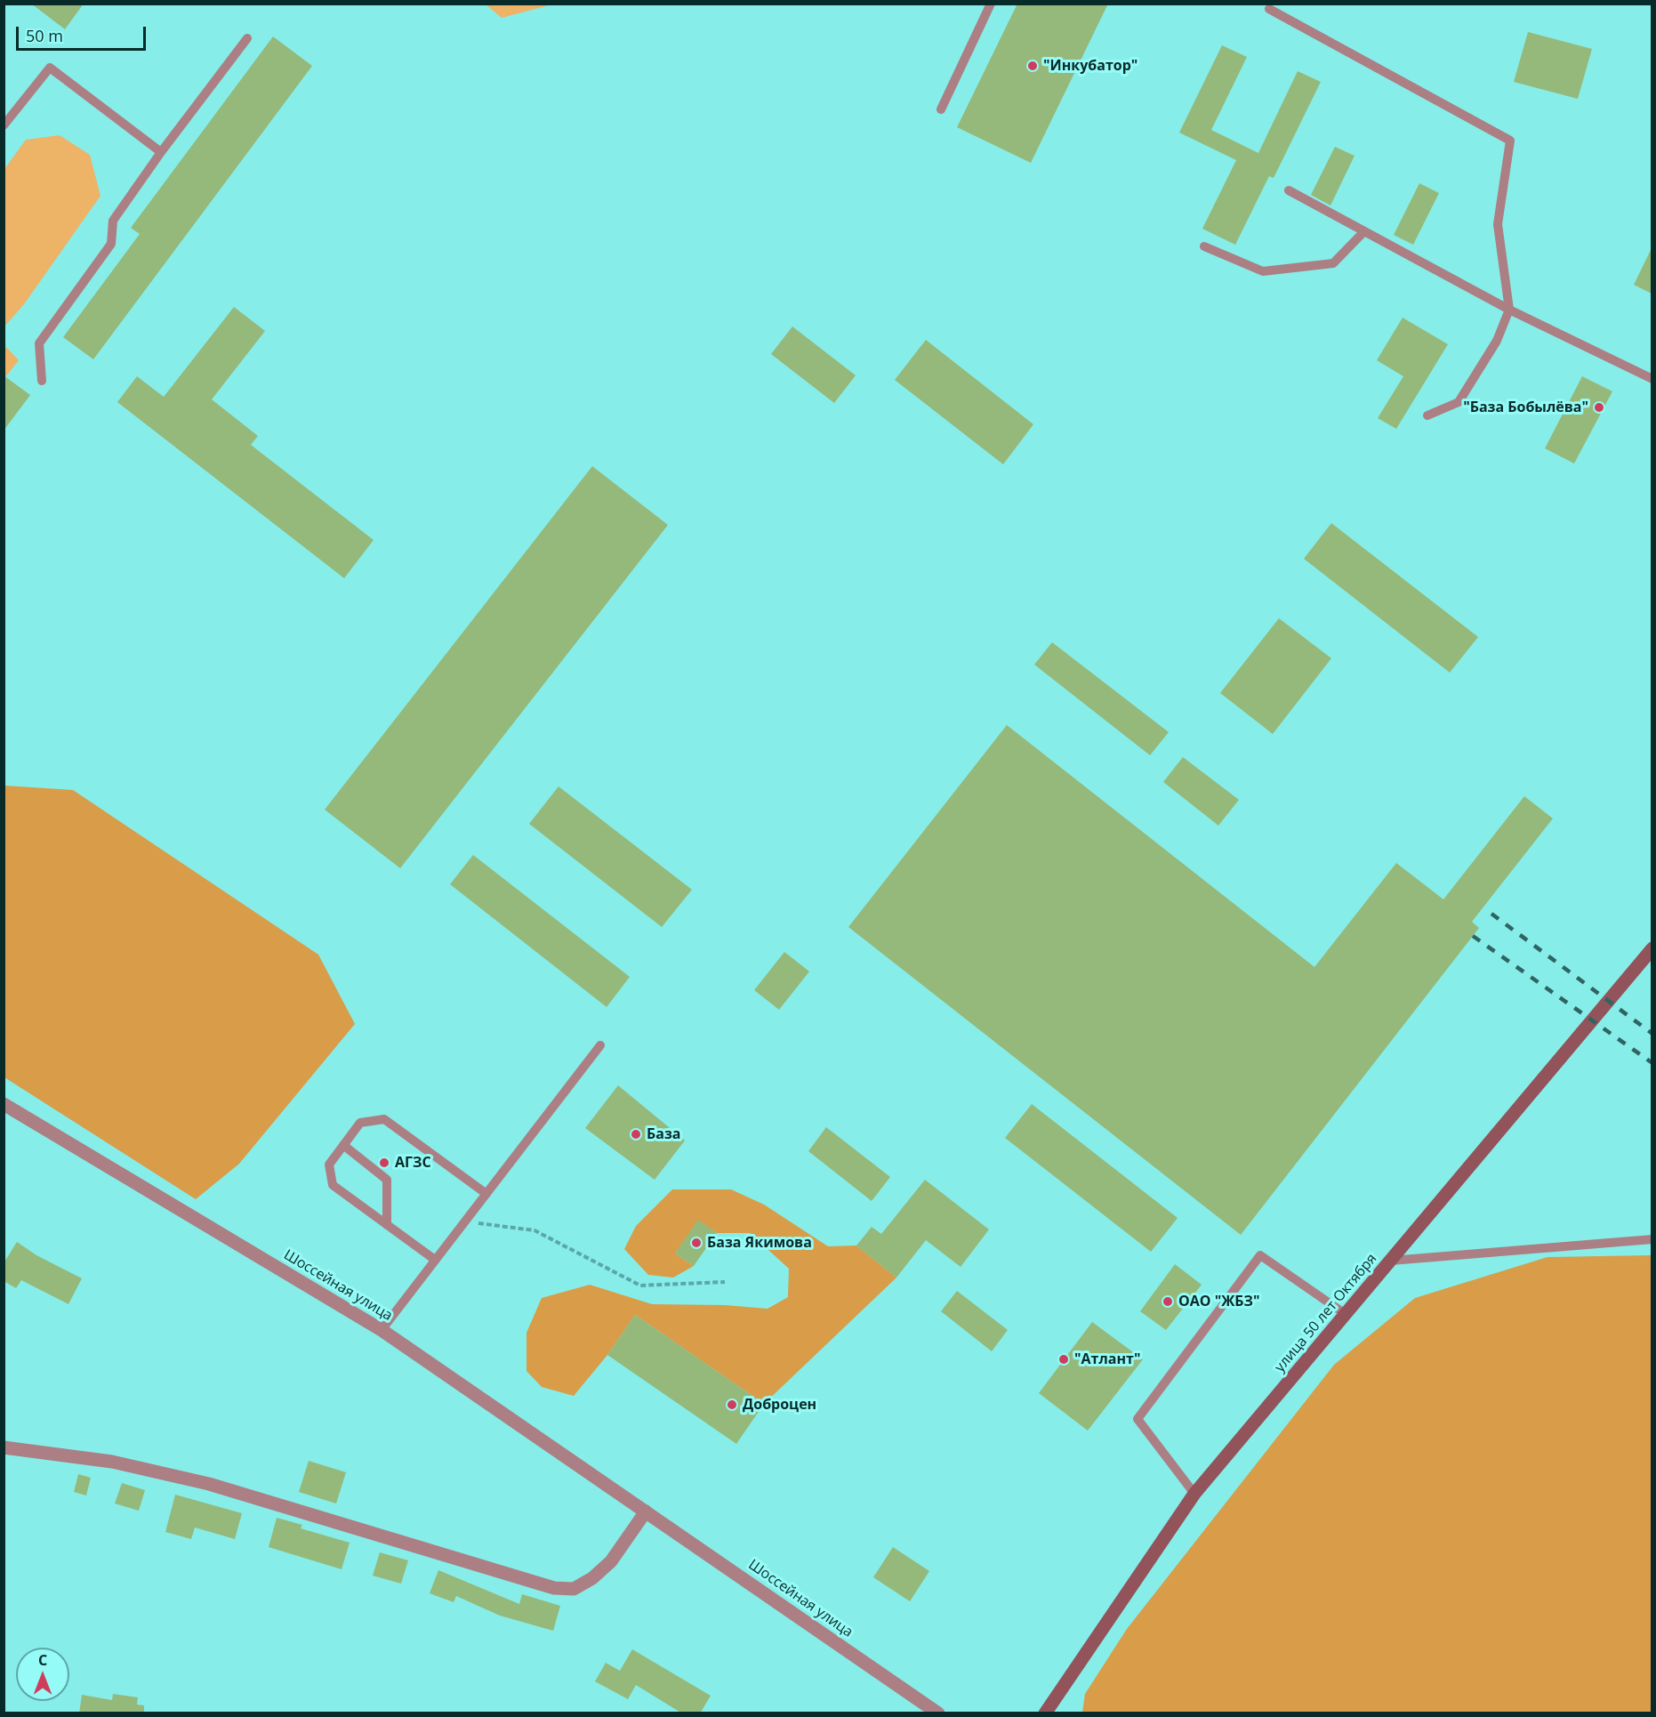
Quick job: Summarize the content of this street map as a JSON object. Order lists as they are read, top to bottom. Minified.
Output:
{"streets":{"main road":["улица 50 лет Октября"],"street":["Шоссейная улица"]},"places":["\"Инкубатор\"","\"База Бобылёва\"","База","АГЗС","База Якимова","ОАО \"ЖБЗ\"","\"Атлант\"","Доброцен"],"scale_bar":"50 m","north":"top"}
